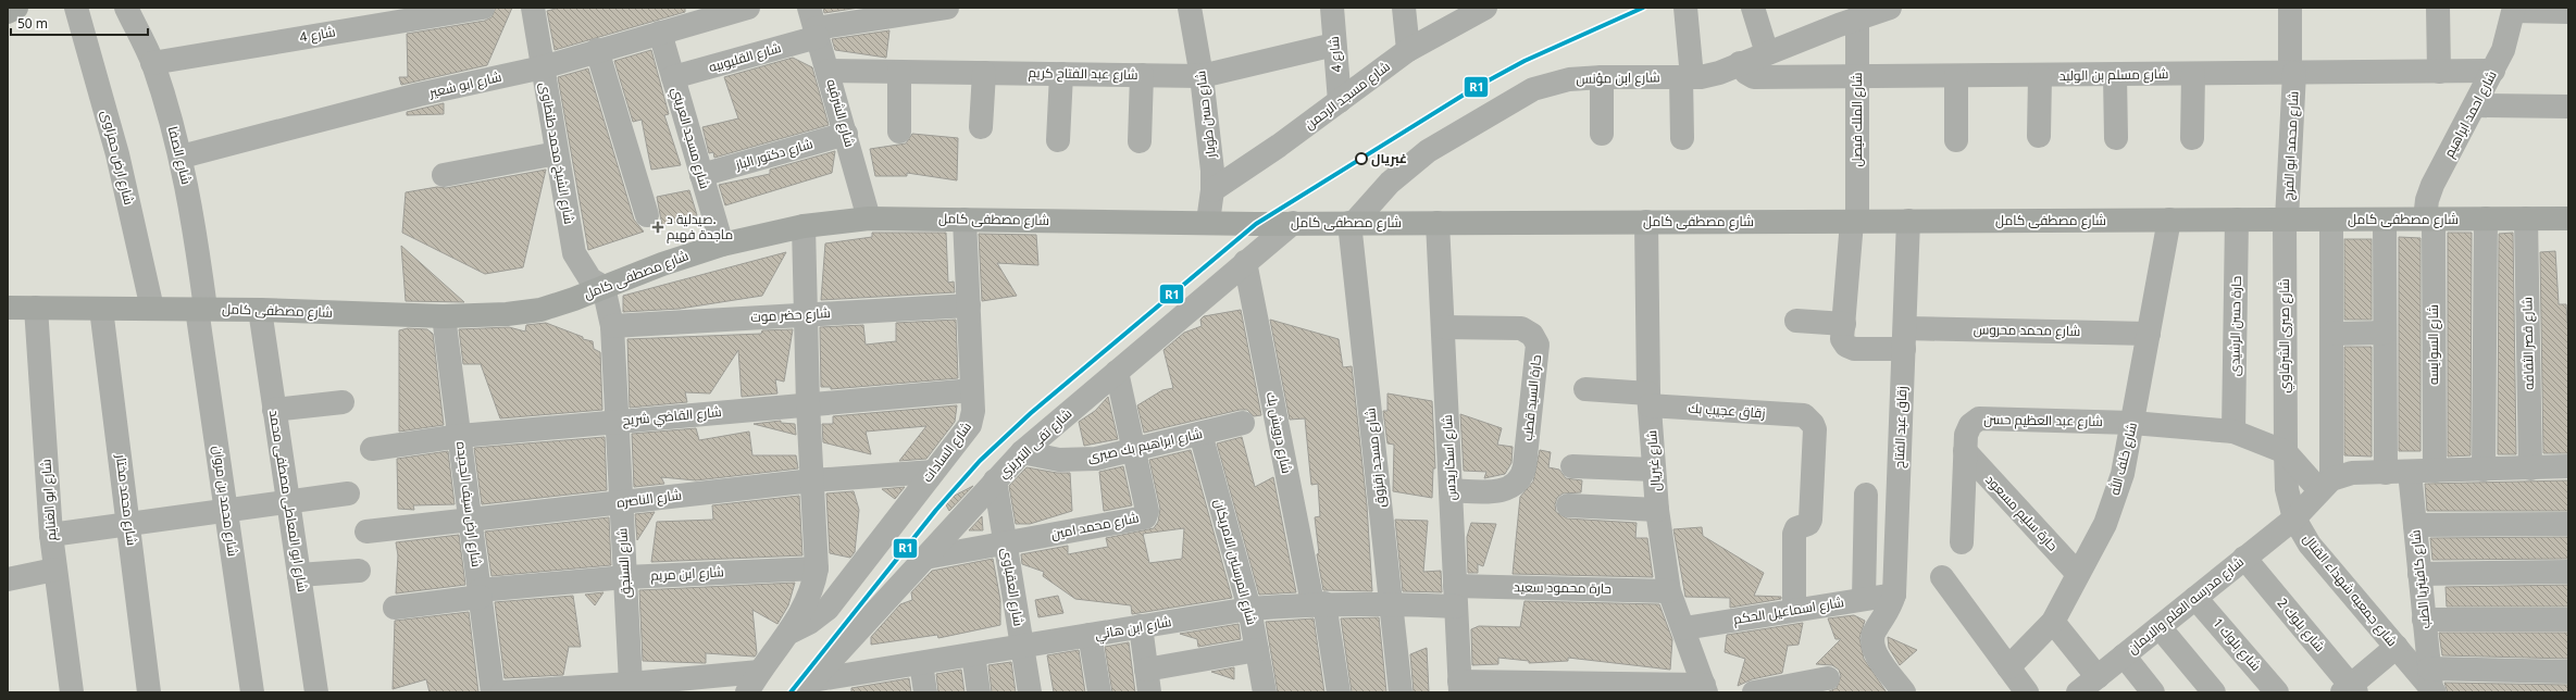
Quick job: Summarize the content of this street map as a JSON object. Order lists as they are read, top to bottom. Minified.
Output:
{"streets":{"main road":["شارع مصطفى كامل"],"street":["شارع 4","شارع القليوبيه","شارع عبد الفتاح كريم","شارع مسلم بن الوليد","شارع ابن مؤنس","شارع ابو شعير","شارع مسجد الرحمن","شارع الشرقيه","شارع حسن طوبار","شارع احمد ابراهيم","شارع الملك فيصل","شارع مسجد العريني","شارع محمد ابو الفرج","شارع الشيخ محمد طنطاوى","شارع دكتور الباز","شارع الصفا","شارع ارض حمزاوى","شارع حضر موت","حارة حسن الرشيدى","شارع محمد محروس","شارع صبرى الشرقاوي","شارع قصر الثقافه","شارع السوايسه","حارة السيد قطب","زقاق عجيب بك","شارع القاضي شريح","شارع عبد العظيم حسن","زقاق عبد الفتاح","شارع درويش بك","شارع تقى التبريزي","شارع ابراهيم بك صبرى","شارع السادات","شارع مسجد زقزوق","شارع اسكاريدس","شارع خلف الله","شارع غبريال","شارع الناصره","شارع ابو الغنايم","شارع محمد مختار","شارع محمد بن مروان","شارع ابو المعاطى مصطفى محمد","شارع ارض سيف الجديده","حارة سليم مسعود","شارع محمد امين","شارع المرسلين الامريكان","شارع السنجق","شارع ابن مريم","شارع كافيتريا الطب","شارع العقباوى","حارة محمود سعيد","شارع جمعيه شهداء القنال","شارع مدرسه العلم والايمان","شارع اسماعيل الحكم","شارع بلوك 2","شارع ابن هاني","شارع بلوك 1"]},"crossings":[["شارع 4","شارع عبد الفتاح كريم"],["شارع 4","شارع مسجد الرحمن"],["شارع 4","شارع الصفا"],["شارع القليوبيه","شارع الشرقيه"],["شارع القليوبيه","شارع مسجد العريني"],["شارع عبد الفتاح كريم","شارع الشرقيه"],["شارع عبد الفتاح كريم","شارع حسن طوبار"],["شارع مسلم بن الوليد","شارع ابن مؤنس"],["شارع مسلم بن الوليد","شارع احمد ابراهيم"],["شارع مسلم بن الوليد","شارع الملك فيصل"],["شارع مسلم بن الوليد","شارع محمد ابو الفرج"],["شارع ابن مؤنس","شارع الملك فيصل"],["شارع ابن مؤنس","شارع مصطفى كامل"],["شارع ابن مؤنس","شارع مسجد زقزوق"],["شارع ابو شعير","شارع مسجد العريني"],["شارع ابو شعير","شارع الشيخ محمد طنطاوى"],["شارع ابو شعير","شارع الصفا"],["شارع مسجد الرحمن","شارع حسن طوبار"],["شارع الشرقيه","شارع دكتور الباز"],["شارع الشرقيه","شارع مصطفى كامل"],["شارع حسن طوبار","شارع مصطفى كامل"],["شارع احمد ابراهيم","شارع مصطفى كامل"],["شارع احمد ابراهيم","شارع السوايسه"],["شارع الملك فيصل","شارع مصطفى كامل"],["شارع الملك فيصل","شارع محمد محروس"],["شارع مسجد العريني","شارع دكتور الباز"],["شارع مسجد العريني","شارع مصطفى كامل"],["شارع محمد ابو الفرج","شارع مصطفى كامل"],["شارع محمد ابو الفرج","شارع صبرى الشرقاوي"],["شارع الشيخ محمد طنطاوى","شارع مصطفى كامل"],["شارع الشيخ محمد طنطاوى","شارع السنجق"],["شارع الصفا","شارع مصطفى كامل"],["شارع الصفا","شارع محمد بن مروان"],["شارع ارض حمزاوى","شارع مصطفى كامل"],["شارع مصطفى كامل","حارة حسن الرشيدى"],["شارع مصطفى كامل","شارع صبرى الشرقاوي"],["شارع مصطفى كامل","شارع قصر الثقافه"],["شارع مصطفى كامل","شارع السوايسه"],["شارع مصطفى كامل","زقاق عبد الفتاح"],["شارع مصطفى كامل","شارع تقى التبريزي"],["شارع مصطفى كامل","شارع السادات"],["شارع مصطفى كامل","شارع مسجد زقزوق"],["شارع مصطفى كامل","شارع اسكاريدس"],["شارع مصطفى كامل","شارع خلف الله"],["شارع مصطفى كامل","شارع غبريال"],["شارع مصطفى كامل","شارع ابو الغنايم"],["شارع مصطفى كامل","شارع محمد مختار"],["شارع مصطفى كامل","شارع محمد بن مروان"],["شارع مصطفى كامل","شارع ابو المعاطى مصطفى محمد"],["شارع مصطفى كامل","شارع ارض سيف الجديده"],["شارع مصطفى كامل","شارع السنجق"],["شارع حضر موت","شارع السادات"],["شارع حضر موت","شارع السنجق"],["حارة حسن الرشيدى","شارع عبد العظيم حسن"],["شارع محمد محروس","زقاق عبد الفتاح"],["شارع محمد محروس","شارع خلف الله"],["شارع صبرى الشرقاوي","شارع عبد العظيم حسن"],["شارع صبرى الشرقاوي","شارع جمعيه شهداء القنال"],["حارة السيد قطب","شارع اسكاريدس"],["زقاق عجيب بك","شارع غبريال"],["زقاق عجيب بك","شارع اسماعيل الحكم"],["شارع القاضي شريح","شارع السادات"],["شارع القاضي شريح","شارع ارض سيف الجديده"],["شارع القاضي شريح","شارع السنجق"],["شارع عبد العظيم حسن","شارع خلف الله"],["شارع عبد العظيم حسن","حارة سليم مسعود"],["شارع عبد العظيم حسن","شارع جمعيه شهداء القنال"],["زقاق عبد الفتاح","شارع اسماعيل الحكم"],["شارع درويش بك","شارع تقى التبريزي"],["شارع درويش بك","شارع ابن هاني"],["شارع تقى التبريزي","شارع ابراهيم بك صبرى"],["شارع تقى التبريزي","شارع محمد امين"],["شارع تقى التبريزي","شارع العقباوى"],["شارع تقى التبريزي","شارع ابن هاني"],["شارع ابراهيم بك صبرى","شارع محمد امين"],["شارع ابراهيم بك صبرى","شارع المرسلين الامريكان"],["شارع السادات","شارع الناصره"],["شارع مسجد زقزوق","شارع ابن هاني"],["شارع اسكاريدس","حارة محمود سعيد"],["شارع اسكاريدس","شارع ابن هاني"],["شارع خلف الله","حارة سليم مسعود"],["شارع غبريال","حارة محمود سعيد"],["شارع غبريال","شارع اسماعيل الحكم"],["شارع الناصره","شارع ارض سيف الجديده"],["شارع الناصره","شارع السنجق"],["شارع ارض سيف الجديده","شارع ابن مريم"],["شارع محمد امين","شارع العقباوى"],["شارع المرسلين الامريكان","شارع ابن هاني"],["شارع السنجق","شارع ابن مريم"],["شارع كافيتريا الطب","شارع جمعيه شهداء القنال"],["شارع العقباوى","شارع ابن هاني"],["حارة محمود سعيد","شارع ابن هاني"],["شارع جمعيه شهداء القنال","شارع مدرسه العلم والايمان"],["شارع مدرسه العلم والايمان","شارع بلوك 2"],["شارع مدرسه العلم والايمان","شارع بلوك 1"]],"places":{"other":["غبريال"],"health":["صيدلية د. ماجدة فهيم"]},"lines":["transit line R1"],"scale_bar":"50 m"}
